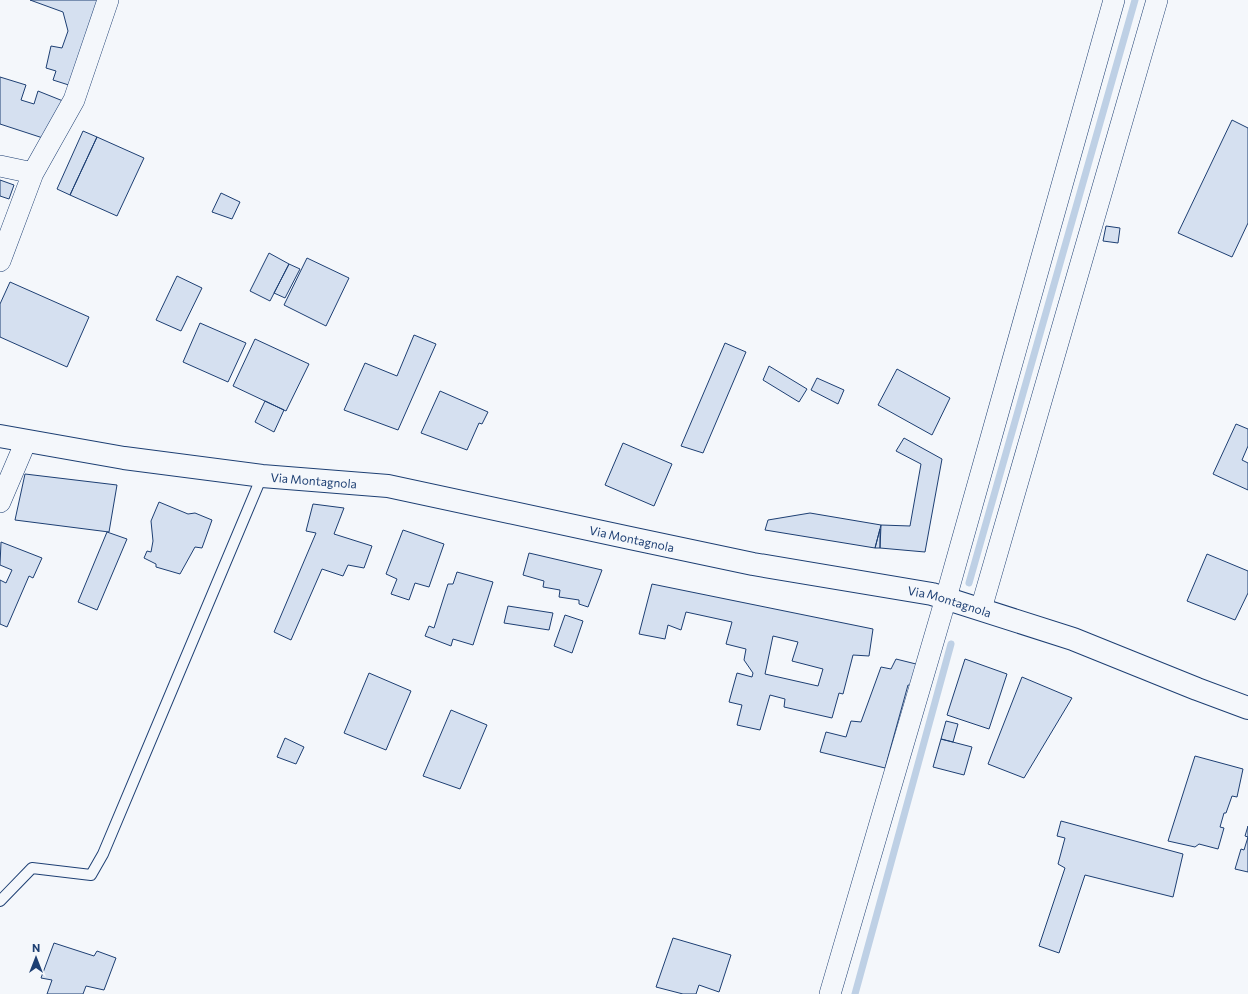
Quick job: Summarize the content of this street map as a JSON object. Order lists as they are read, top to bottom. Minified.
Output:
{"streets":{"street":["Via Montagnola"]},"north":"top"}
